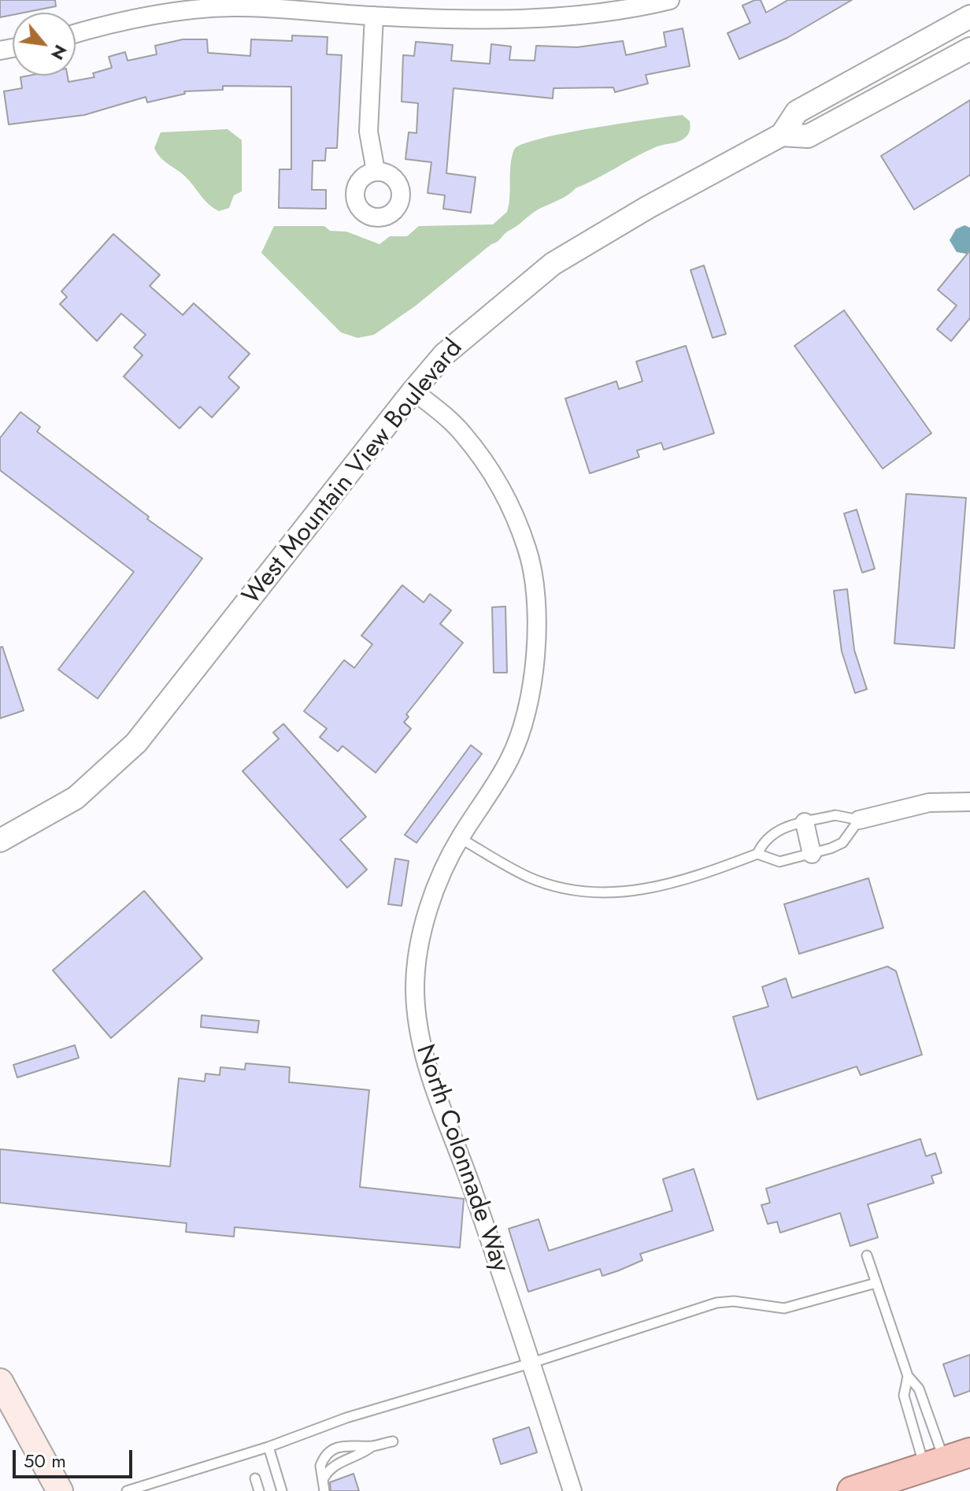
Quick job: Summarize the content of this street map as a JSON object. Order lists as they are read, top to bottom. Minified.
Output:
{"streets":{"street":["West Mountain View Boulevard","North Colonnade Way"]},"crossings":[["West Mountain View Boulevard","North Colonnade Way"]],"scale_bar":"50 m","north":"bottom right"}
